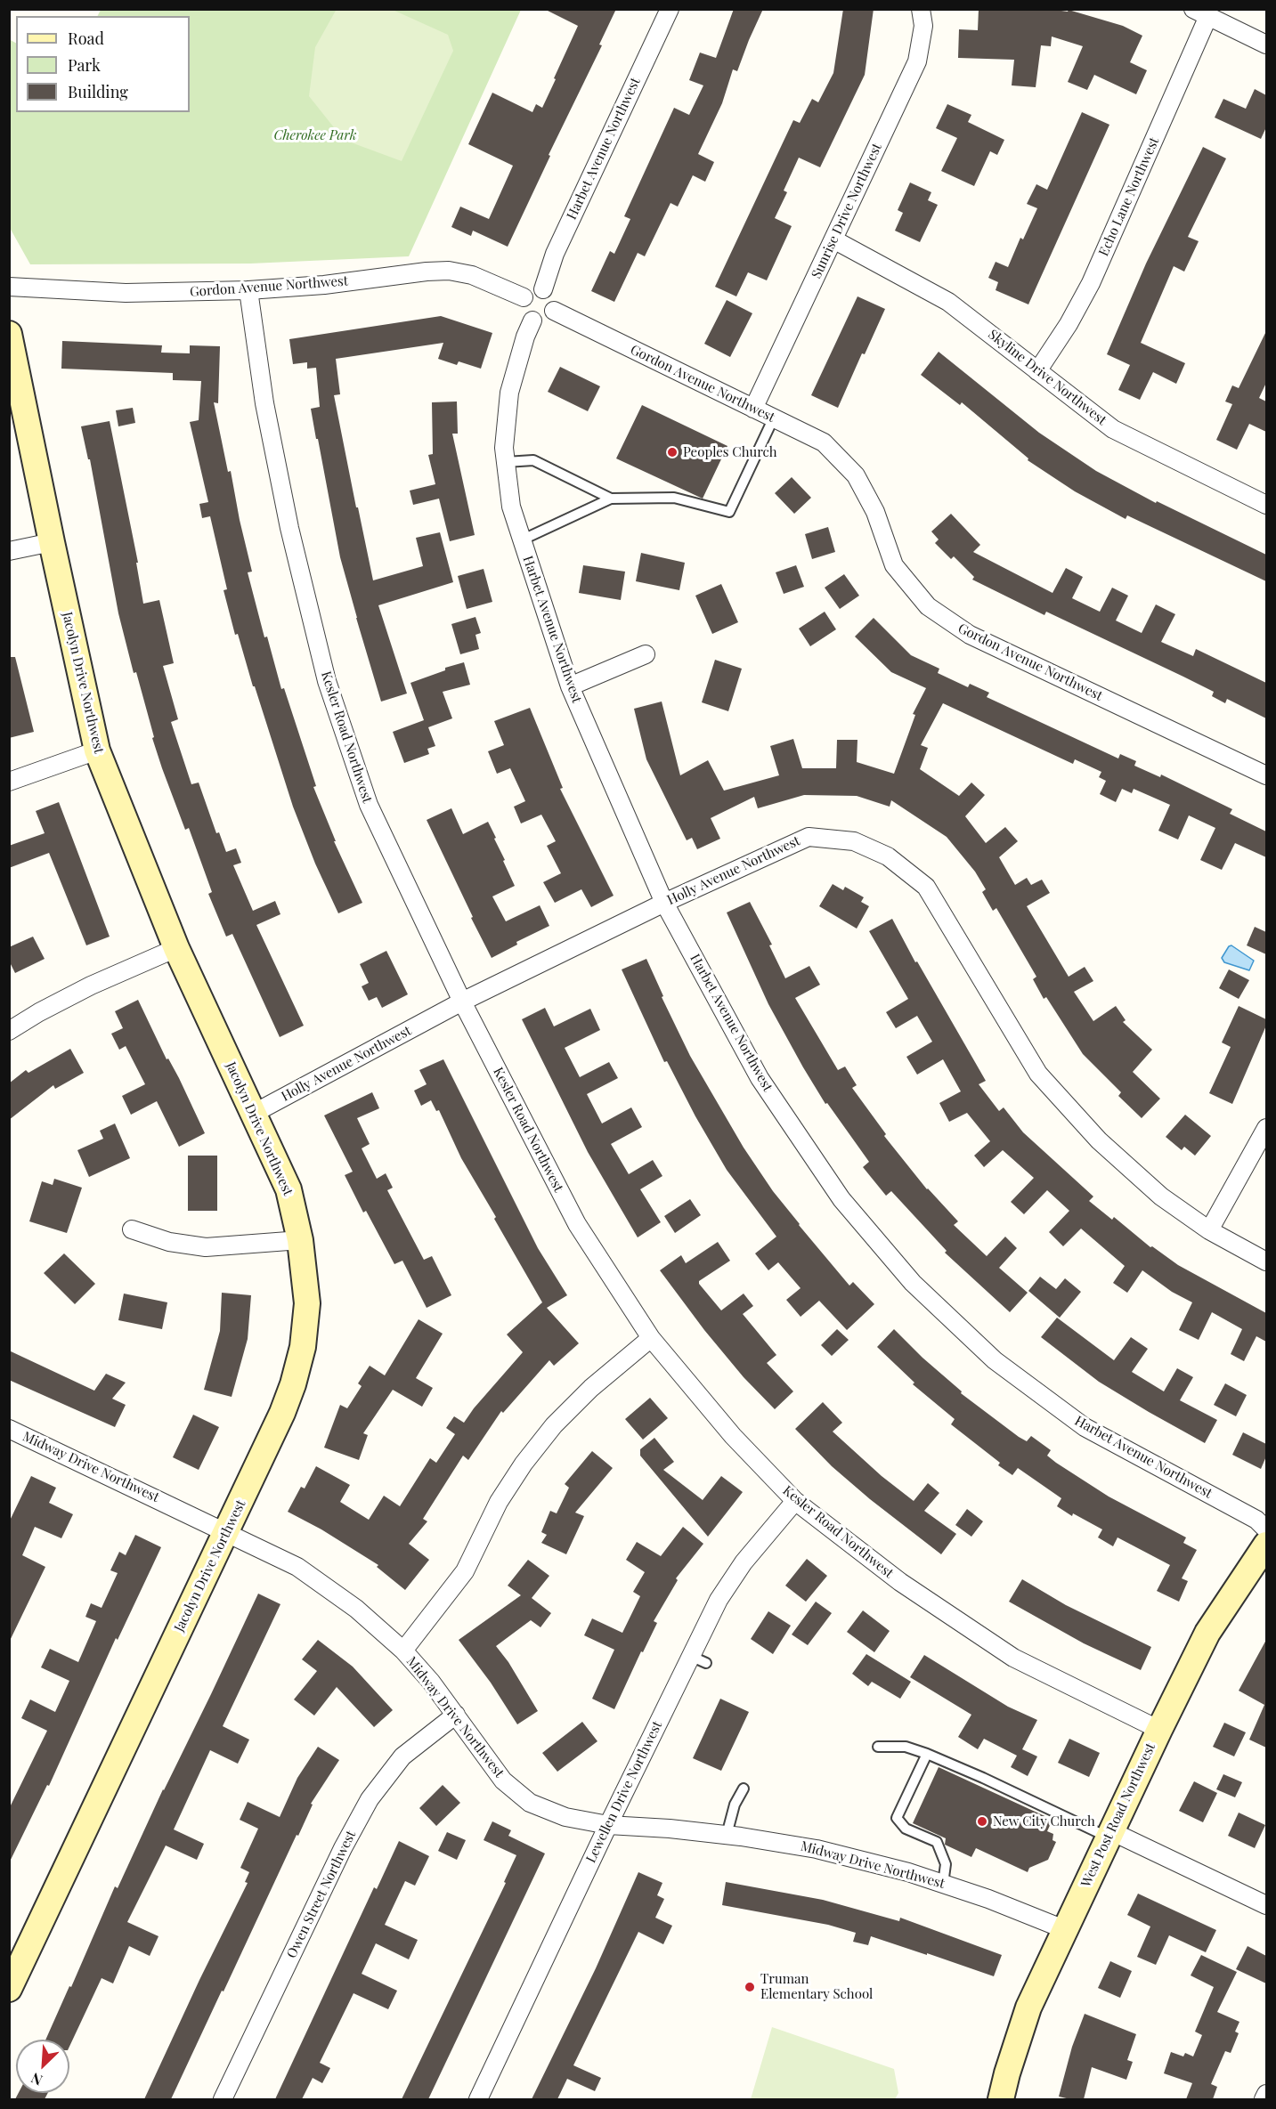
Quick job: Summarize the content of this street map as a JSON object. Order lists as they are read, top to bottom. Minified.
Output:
{"streets":{"street":["Harbet Avenue Northwest","Echo Lane Northwest","Sunrise Drive Northwest","Gordon Avenue Northwest","Skyline Drive Northwest","Jacolyn Drive Northwest","Kesler Road Northwest","Holly Avenue Northwest","Midway Drive Northwest","Lewellen Drive Northwest","West Post Road Northwest","Owen Street Northwest"]},"crossings":[["Harbet Avenue Northwest","Gordon Avenue Northwest"],["Harbet Avenue Northwest","Holly Avenue Northwest"],["Echo Lane Northwest","Skyline Drive Northwest"],["Sunrise Drive Northwest","Gordon Avenue Northwest"],["Sunrise Drive Northwest","Skyline Drive Northwest"],["Gordon Avenue Northwest","Kesler Road Northwest"],["Jacolyn Drive Northwest","Holly Avenue Northwest"],["Jacolyn Drive Northwest","Midway Drive Northwest"],["Kesler Road Northwest","Holly Avenue Northwest"],["Kesler Road Northwest","Lewellen Drive Northwest"],["Kesler Road Northwest","West Post Road Northwest"],["Midway Drive Northwest","Lewellen Drive Northwest"],["Midway Drive Northwest","West Post Road Northwest"],["Midway Drive Northwest","Owen Street Northwest"]],"parks":["Cherokee Park"],"places":["Peoples Church","New City Church","Truman Elementary School"],"legend":["Road","Park","Building"],"north":"bottom left"}
